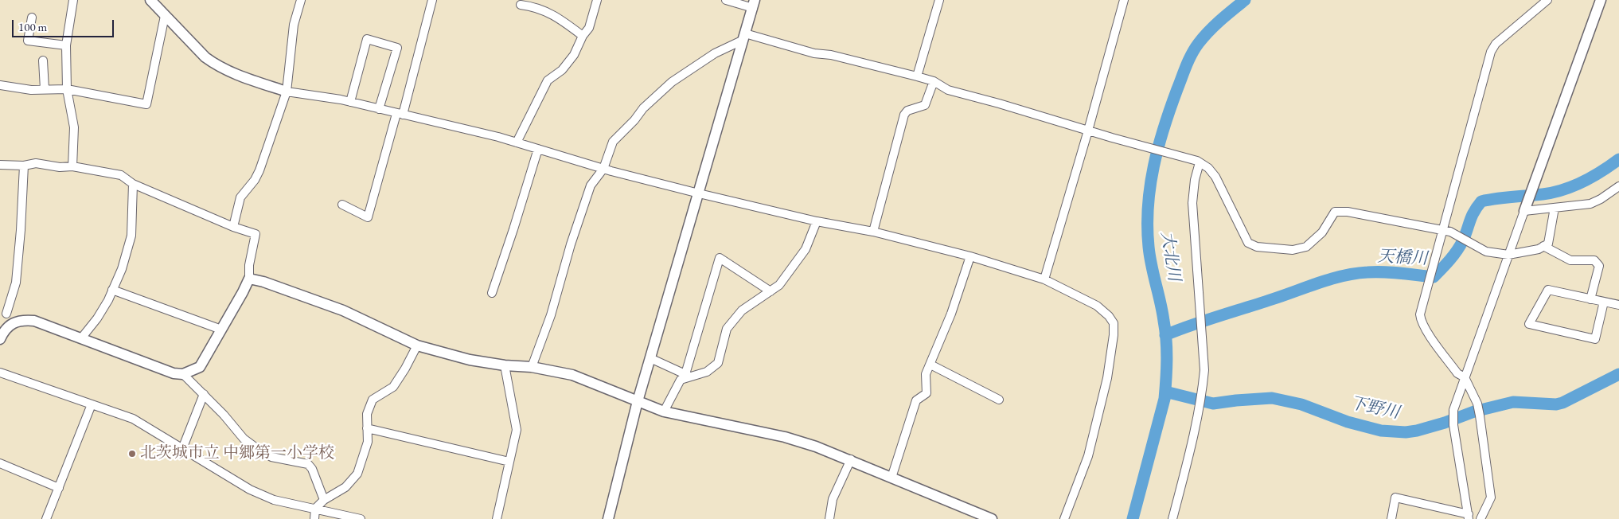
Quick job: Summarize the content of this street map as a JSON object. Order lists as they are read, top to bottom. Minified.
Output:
{"water":["大北川","天橋川","下野川"],"places":["北茨城市立 中郷第一小学校"],"scale_bar":"100 m"}
